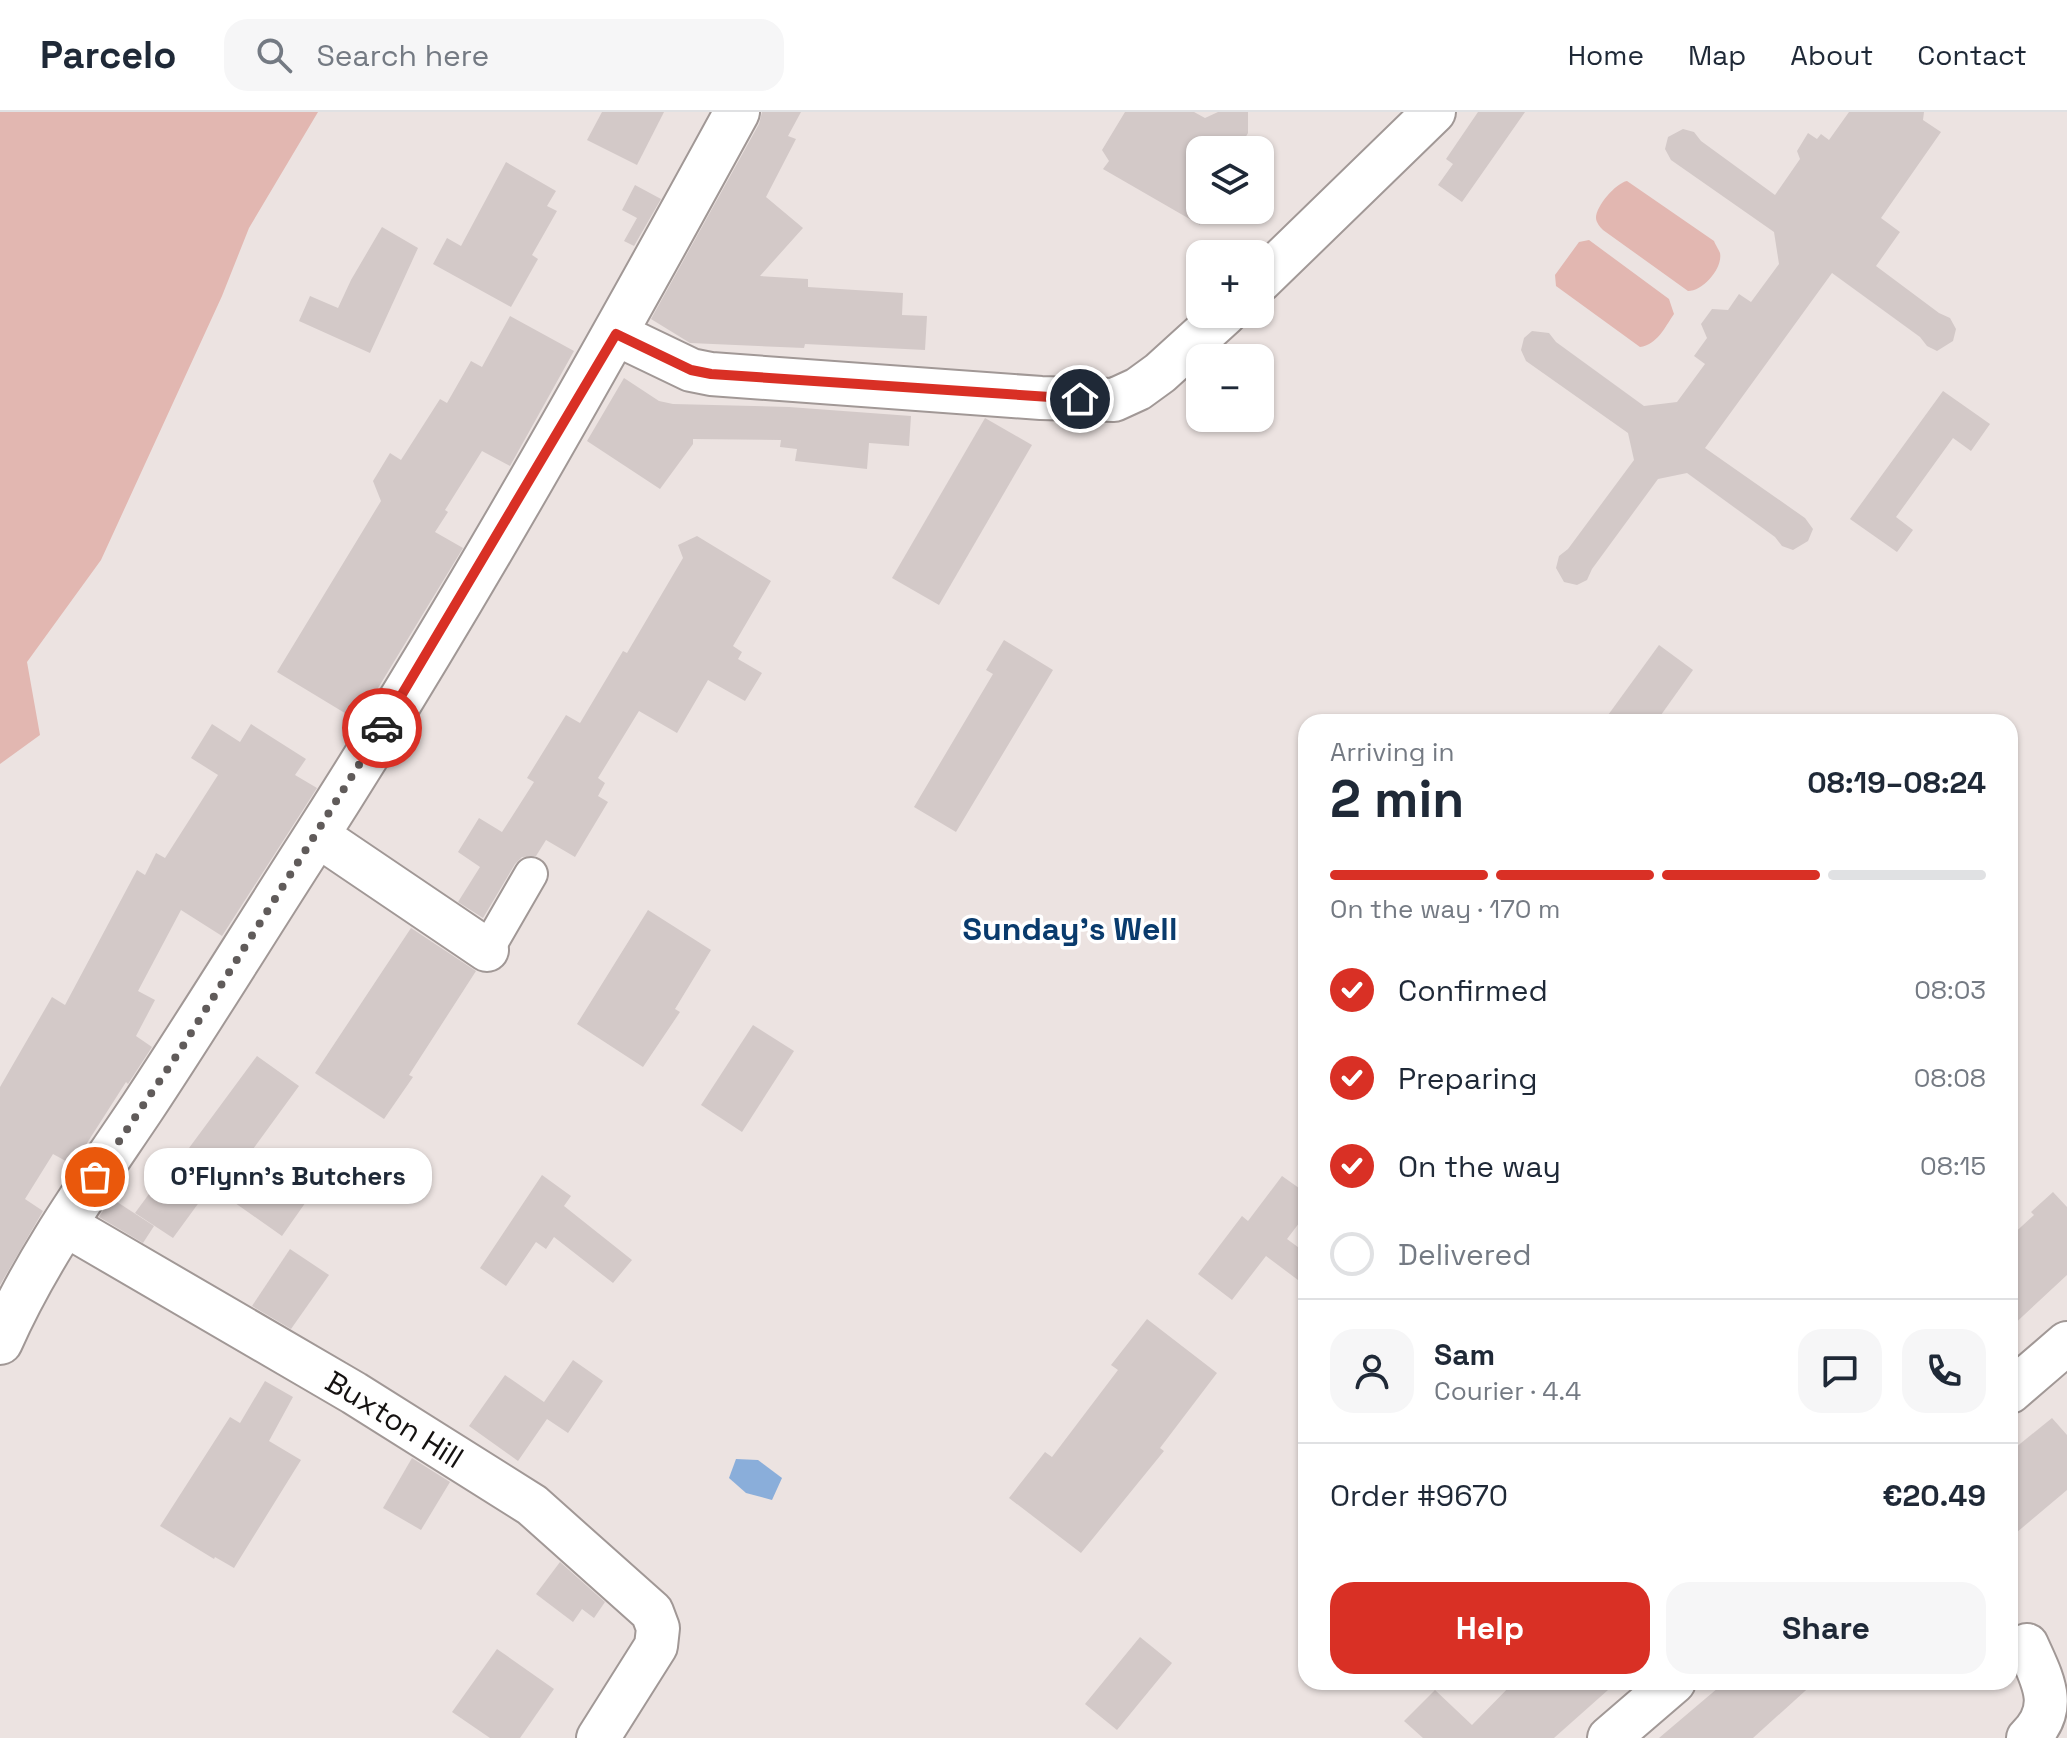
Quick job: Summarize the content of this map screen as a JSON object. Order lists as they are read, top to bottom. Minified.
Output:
{"streets":{"street":["Buxton Hill"]},"districts":["Sunday's Well"],"places":["O'Flynn's Butchers"],"page":{"header":"Parcelo","search":"Search here","nav":["Home","Map","About","Contact"],"map_buttons":["+","−"],"heading":["2 min","Arriving in","08:19–08:24"],"panel":["Sam","Courier · 4.4","Order #9670","€20.49"],"bar":"On the way · 170 m","list":[["Confirmed","08:03"],["Preparing","08:08"],["On the way","08:15"],"Delivered"],"bubble":"O'Flynn's Butchers","buttons":["Help","Share"]}}
